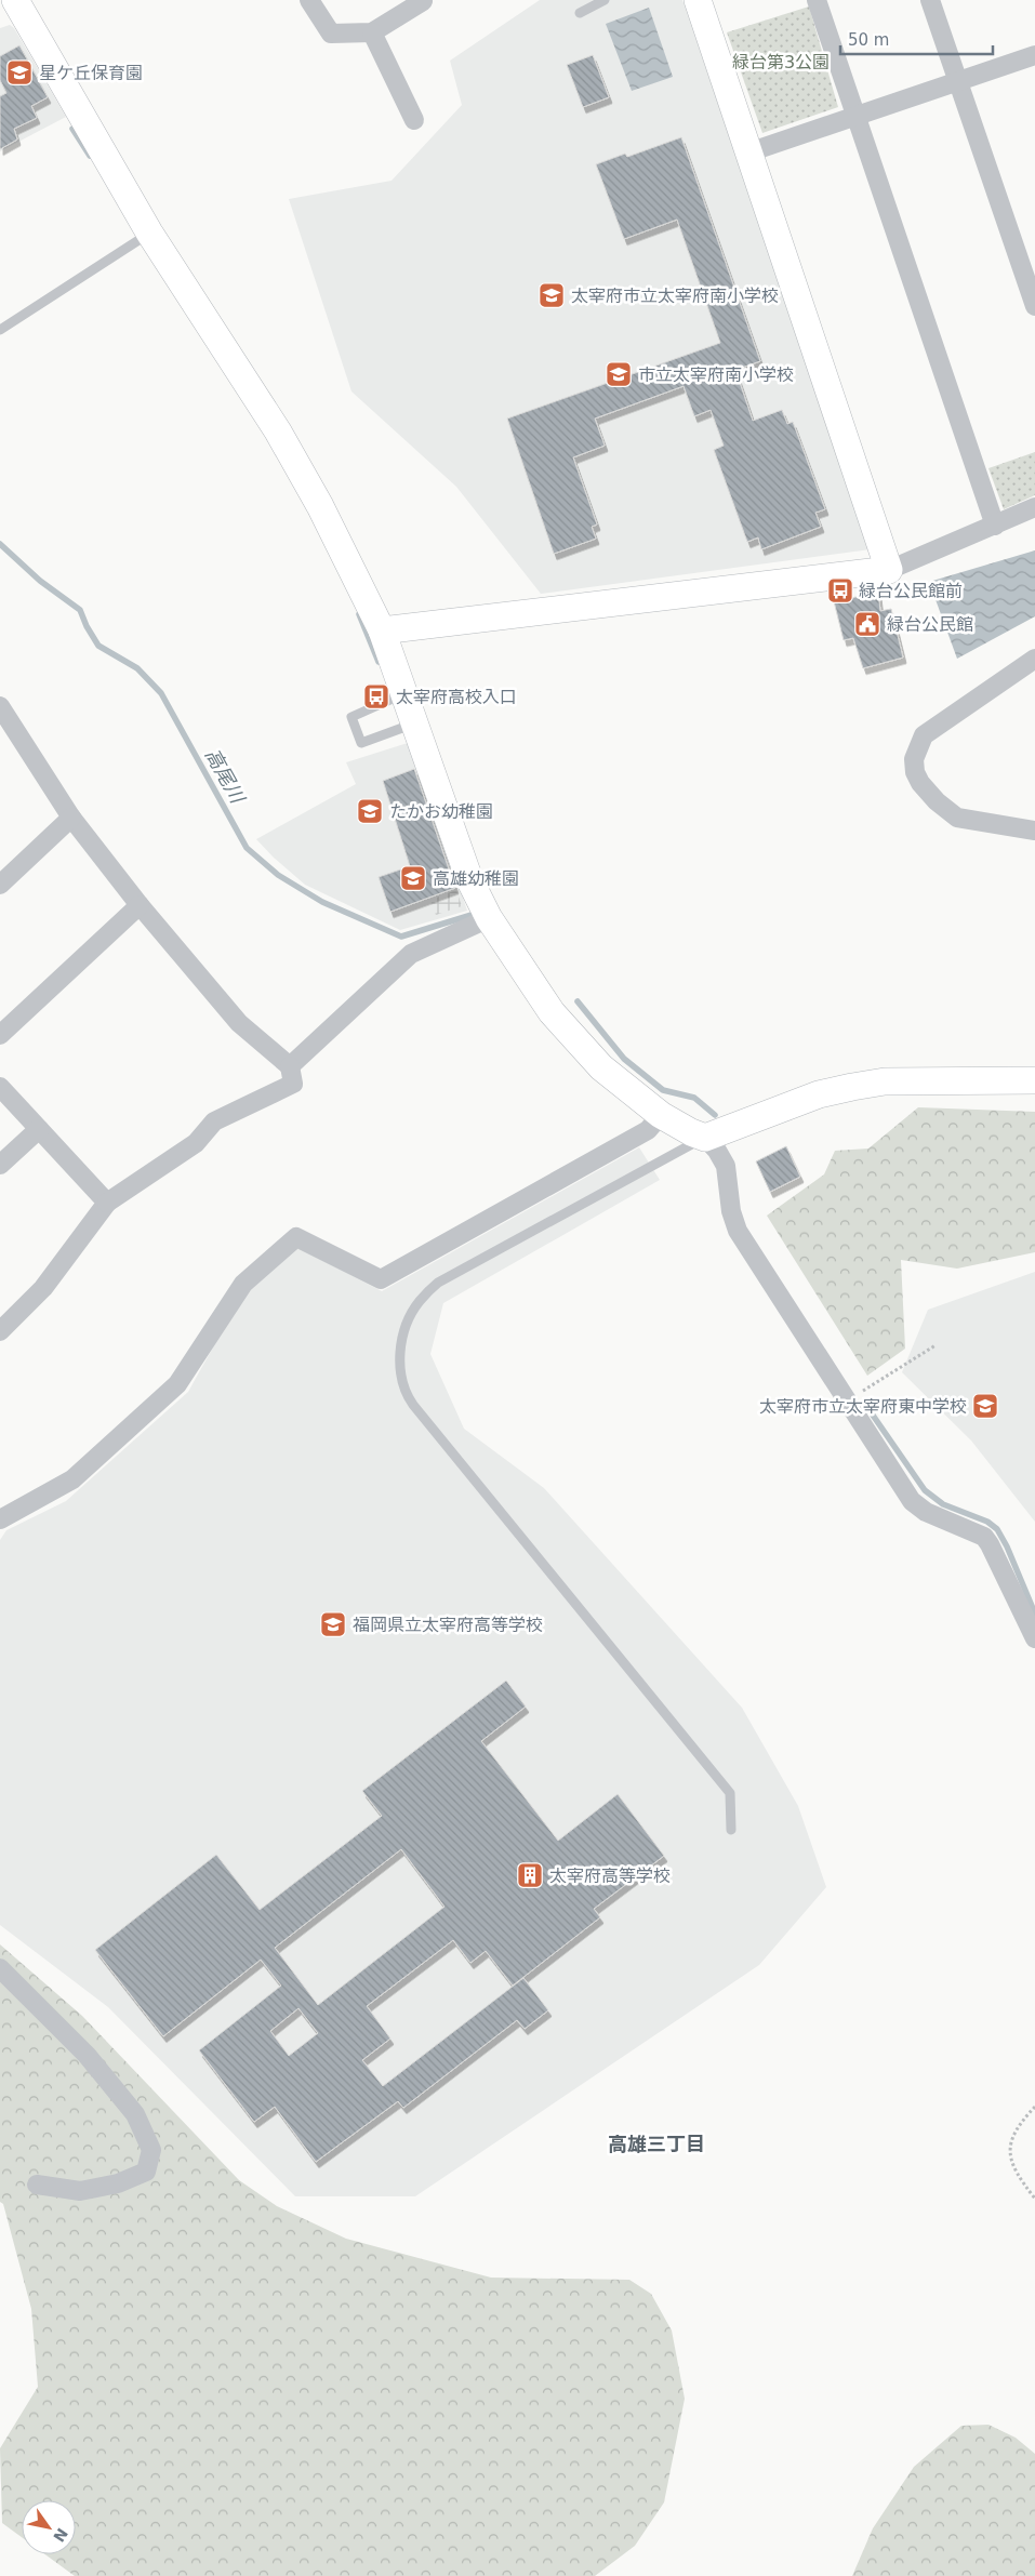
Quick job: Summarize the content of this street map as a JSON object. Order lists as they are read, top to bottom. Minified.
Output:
{"districts":["高雄三丁目"],"water":["高尾川"],"parks":["緑台第3公園"],"places":{"school or university":["星ケ丘保育園","太宰府市立太宰府南小学校","市立太宰府南小学校","たかお幼稚園","高雄幼稚園","太宰府市立太宰府東中学校","福岡県立太宰府高等学校"],"bus stop":["緑台公民館前","太宰府高校入口"],"public building":["緑台公民館"],"building":["太宰府高等学校"]},"scale_bar":"50 m","north":"bottom right"}
